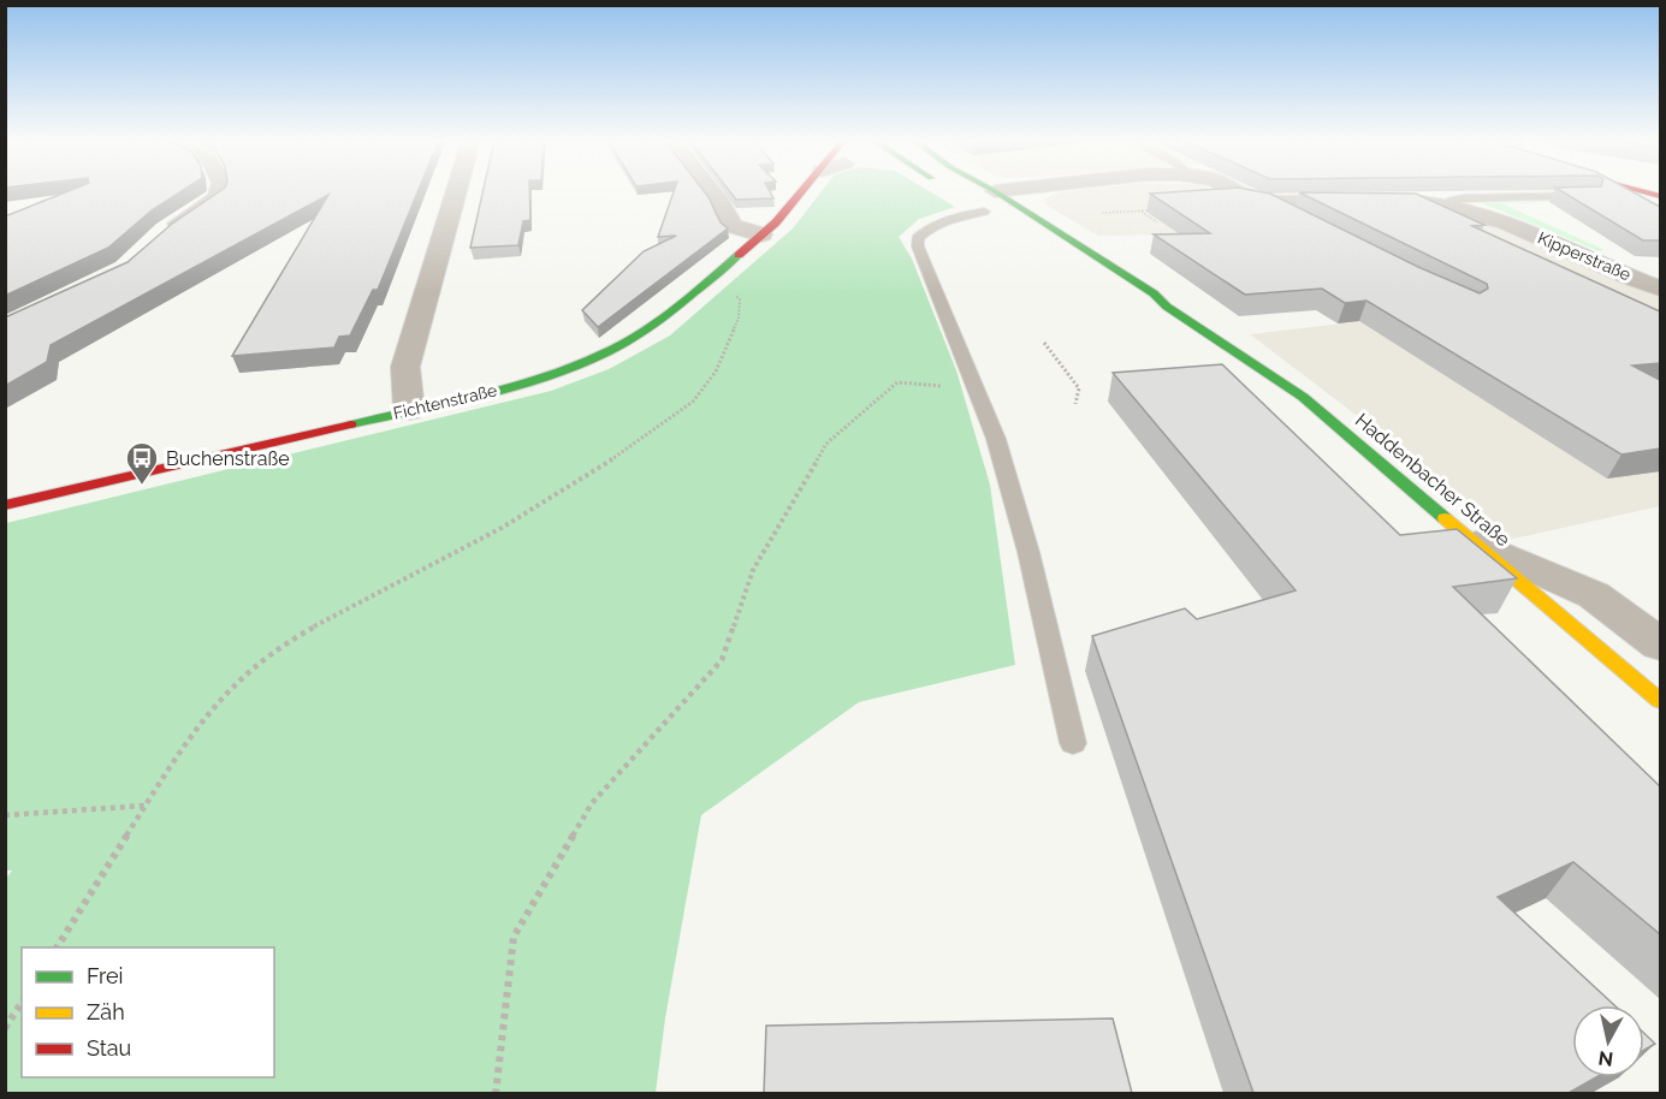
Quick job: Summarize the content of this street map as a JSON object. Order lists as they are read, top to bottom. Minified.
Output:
{"streets":{"main road":["Fichtenstraße","Haddenbacher Straße"],"street":["Kipperstraße"]},"crossings":[["Kipperstraße","Haddenbacher Straße"]],"places":{"bus stop":["Buchenstraße"]},"legend":["Frei","Zäh","Stau"],"north":"bottom"}
